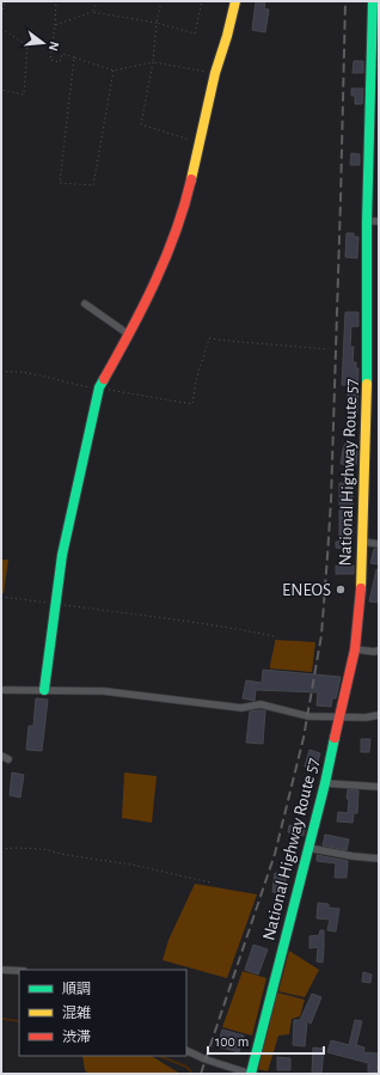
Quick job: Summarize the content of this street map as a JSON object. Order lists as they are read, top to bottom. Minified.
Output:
{"streets":{"main road":["National Highway Route 57"]},"places":["ENEOS"],"legend":["順調","混雑","渋滞"],"scale_bar":"100 m","north":"right"}
